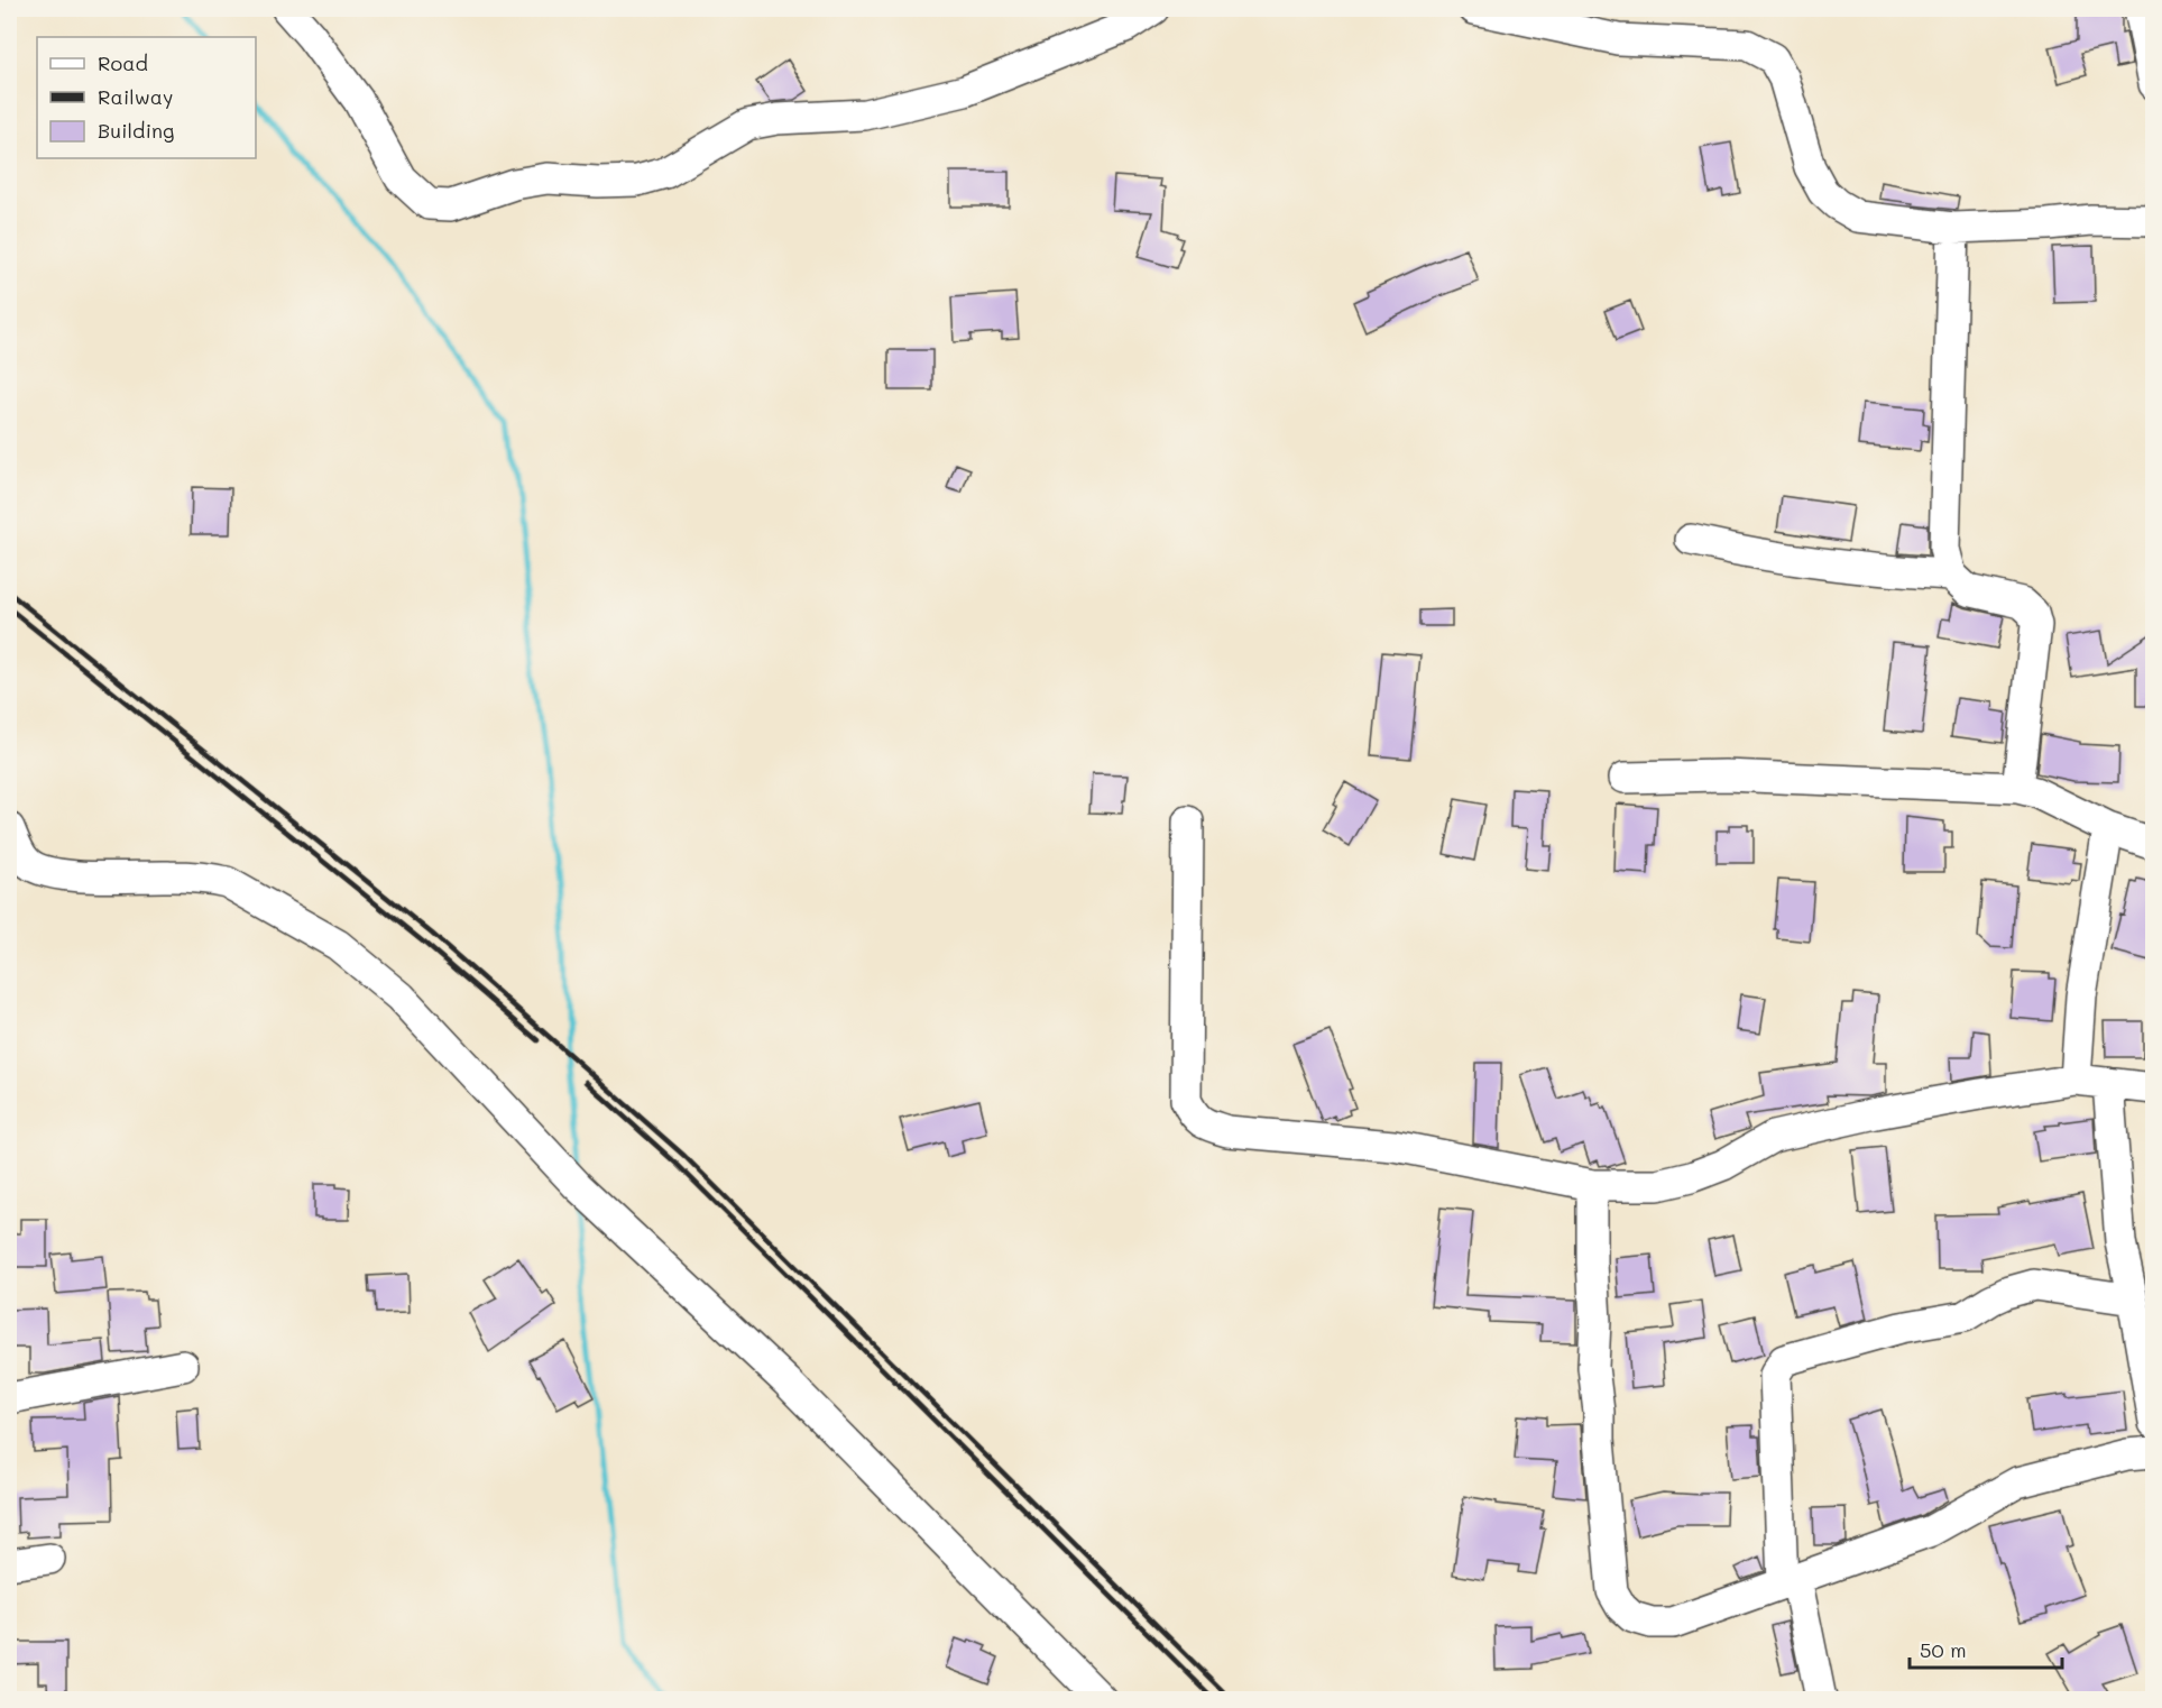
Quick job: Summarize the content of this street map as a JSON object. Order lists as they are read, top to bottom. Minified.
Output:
{"legend":["Road","Railway","Building"],"scale_bar":"50 m"}
